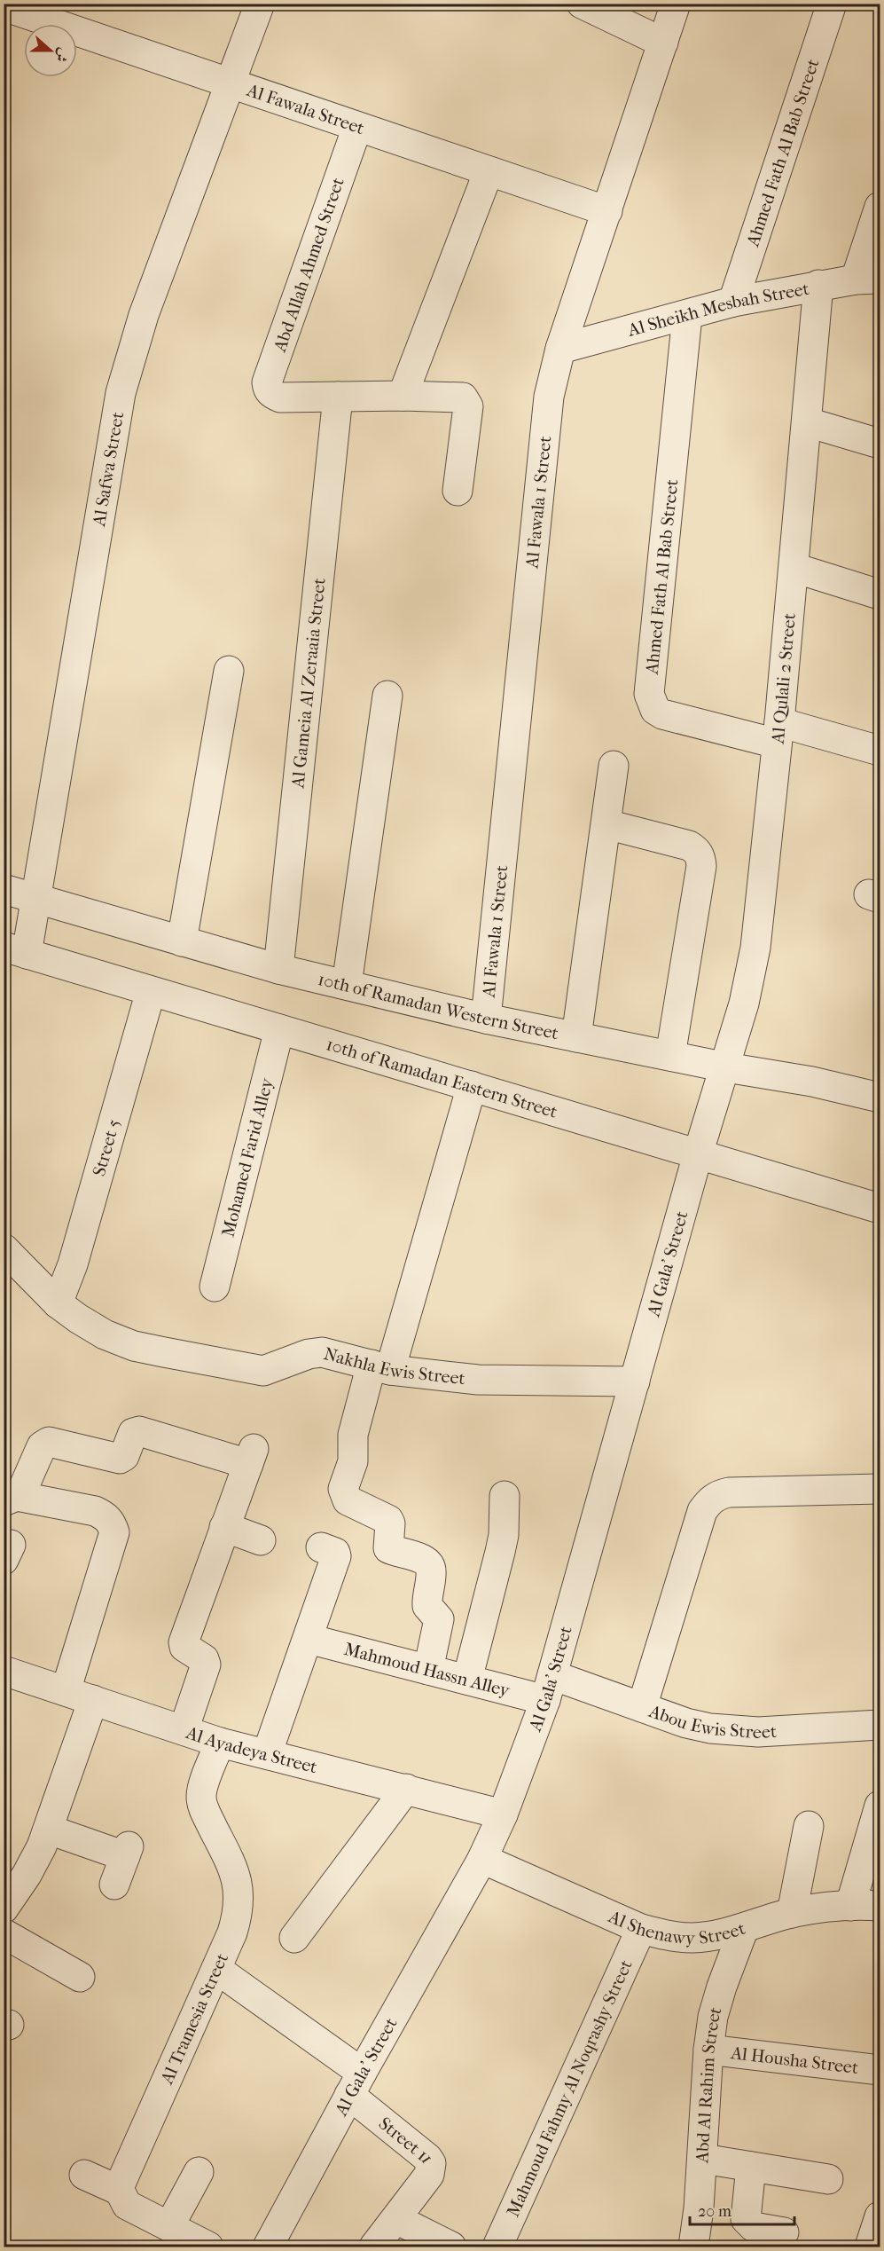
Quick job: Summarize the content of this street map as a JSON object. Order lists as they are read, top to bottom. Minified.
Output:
{"streets":{"street":["Al Fawala Street","Ahmed Fath Al Bab Street","Abd Allah Ahmed Street","Al Sheikh Mesbah Street","Al Safwa Street","Al Fawala 1 Street","Al Qulali 2 Street","Al Gameia Al Zeraaia Street","10th of Ramadan Western Street","10th of Ramadan Eastern Street","Street 5","Mohamed Farid Alley","Al Gala' Street","Nakhla Ewis Street","Mahmoud Hassn Alley","Abou Ewis Street","Al Ayadeya Street","Al Shenawy Street","Al Tramesia Street","Al Housha Street","Abd Al Rahim Street","Mahmoud Fahmy Al Noqrashy Street","Street 11"]},"crossings":[["Al Fawala Street","Abd Allah Ahmed Street"],["Al Fawala Street","Al Safwa Street"],["Al Fawala Street","Al Fawala 1 Street"],["Ahmed Fath Al Bab Street","Al Sheikh Mesbah Street"],["Ahmed Fath Al Bab Street","Al Qulali 2 Street"],["Abd Allah Ahmed Street","Al Gameia Al Zeraaia Street"],["Al Sheikh Mesbah Street","Al Fawala 1 Street"],["Al Sheikh Mesbah Street","Al Qulali 2 Street"],["Al Safwa Street","10th of Ramadan Western Street"],["Al Safwa Street","10th of Ramadan Eastern Street"],["Al Fawala 1 Street","10th of Ramadan Western Street"],["Al Qulali 2 Street","10th of Ramadan Western Street"],["Al Qulali 2 Street","Al Gala' Street"],["Al Gameia Al Zeraaia Street","10th of Ramadan Western Street"],["10th of Ramadan Western Street","Al Gala' Street"],["10th of Ramadan Eastern Street","Street 5"],["10th of Ramadan Eastern Street","Mohamed Farid Alley"],["10th of Ramadan Eastern Street","Al Gala' Street"],["Street 5","Nakhla Ewis Street"],["Al Gala' Street","Nakhla Ewis Street"],["Al Gala' Street","Mahmoud Hassn Alley"],["Al Gala' Street","Abou Ewis Street"],["Al Gala' Street","Al Ayadeya Street"],["Al Gala' Street","Al Shenawy Street"],["Al Gala' Street","Street 11"],["Mahmoud Hassn Alley","Abou Ewis Street"],["Al Ayadeya Street","Al Tramesia Street"],["Al Shenawy Street","Abd Al Rahim Street"],["Al Shenawy Street","Mahmoud Fahmy Al Noqrashy Street"],["Al Housha Street","Abd Al Rahim Street"]],"scale_bar":"20 m","north":"right"}
